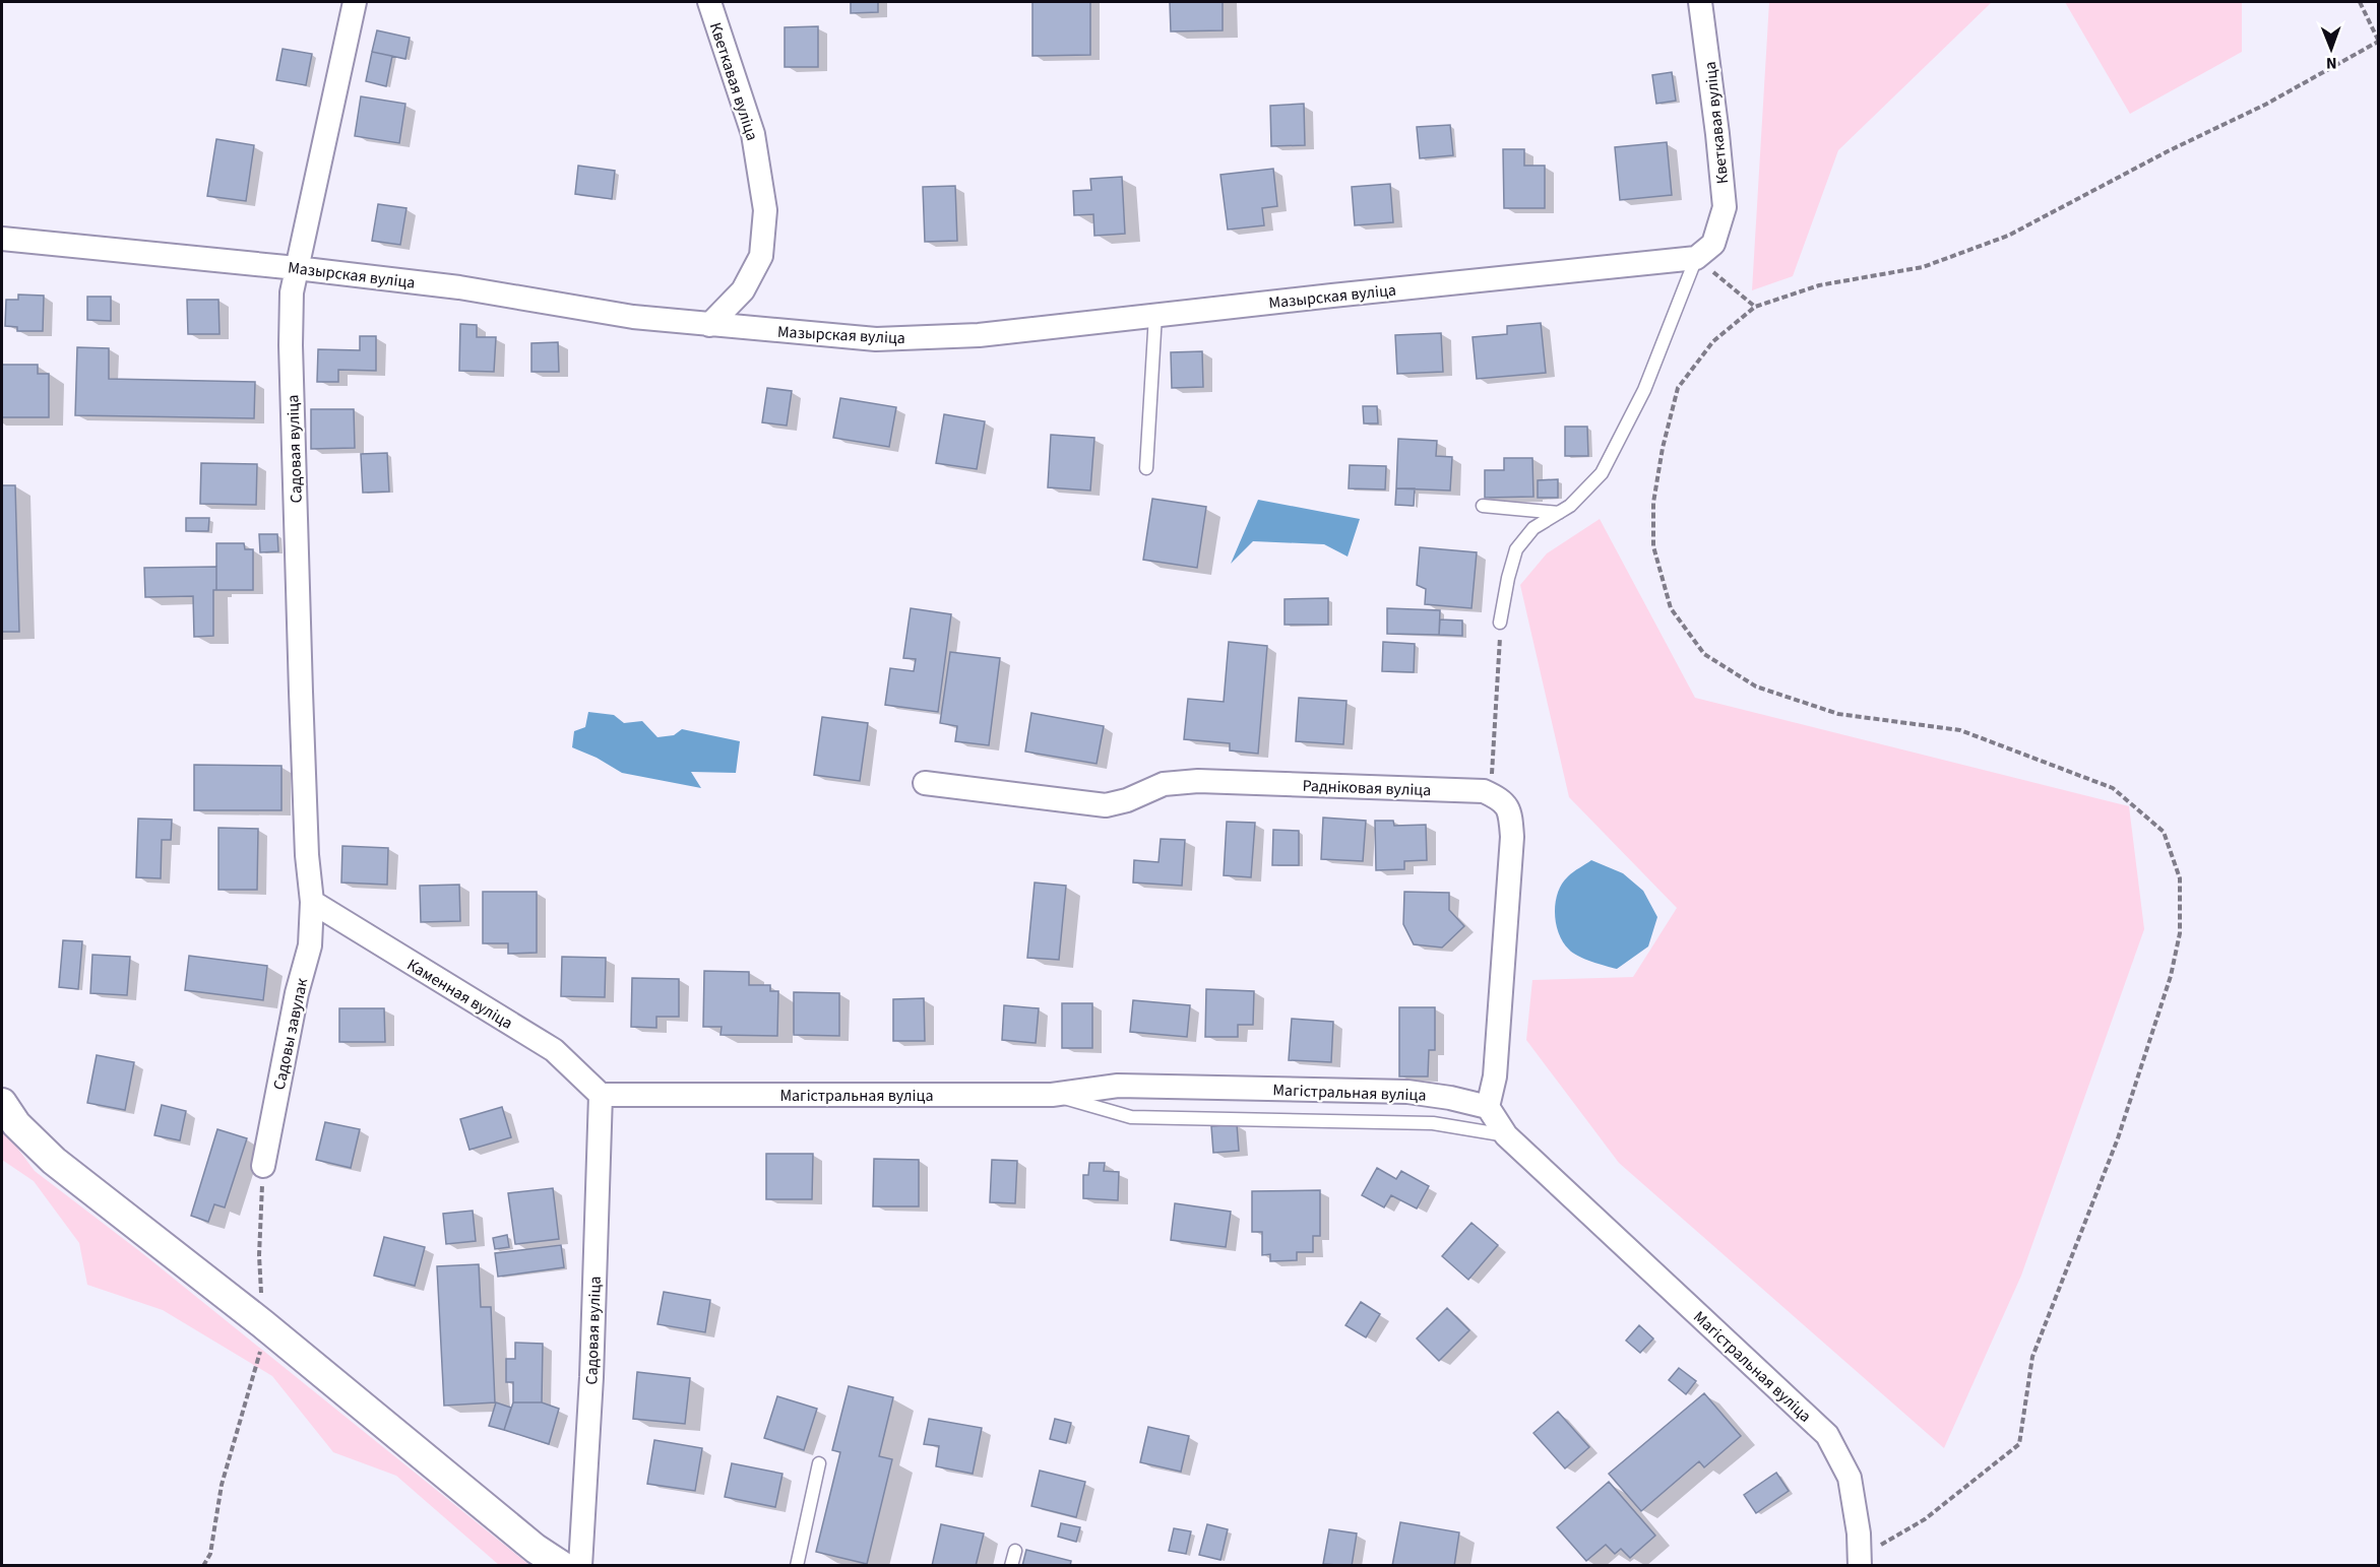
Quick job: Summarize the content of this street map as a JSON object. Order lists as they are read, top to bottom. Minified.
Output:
{"streets":{"street":["Кветкавая вуліца","Мазырская вуліца","Садовая вуліца","Радніковая вуліца","Каменная вуліца","Садовы завулак","Магістральная вуліца"]},"crossings":[["Кветкавая вуліца","Мазырская вуліца"],["Мазырская вуліца","Садовая вуліца"],["Садовая вуліца","Каменная вуліца"],["Садовая вуліца","Садовы завулак"],["Садовая вуліца","Магістральная вуліца"],["Каменная вуліца","Садовы завулак"],["Каменная вуліца","Магістральная вуліца"]],"north":"bottom"}
